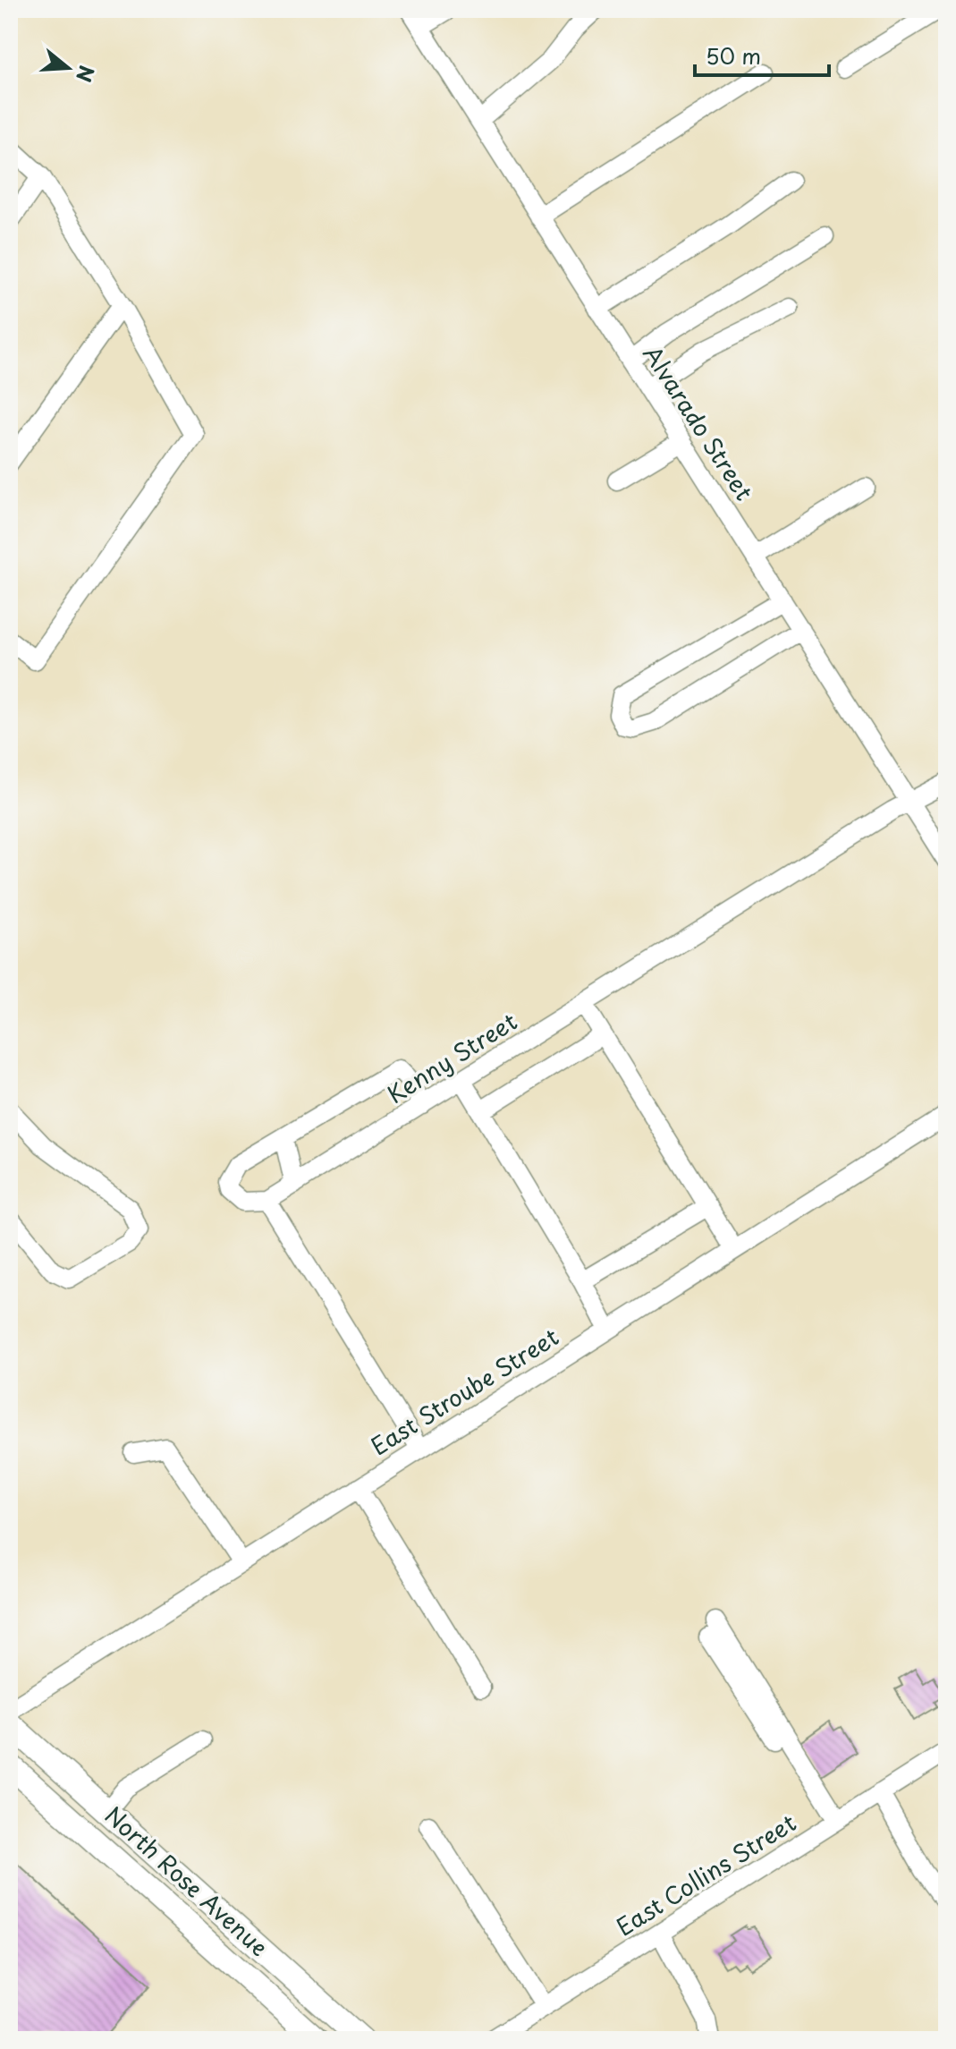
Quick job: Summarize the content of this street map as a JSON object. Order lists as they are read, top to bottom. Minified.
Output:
{"streets":{"main road":["North Rose Avenue"],"street":["Alvarado Street","Kenny Street","East Stroube Street","East Collins Street"]},"crossings":[["Alvarado Street","Kenny Street"]],"scale_bar":"50 m","north":"right"}
